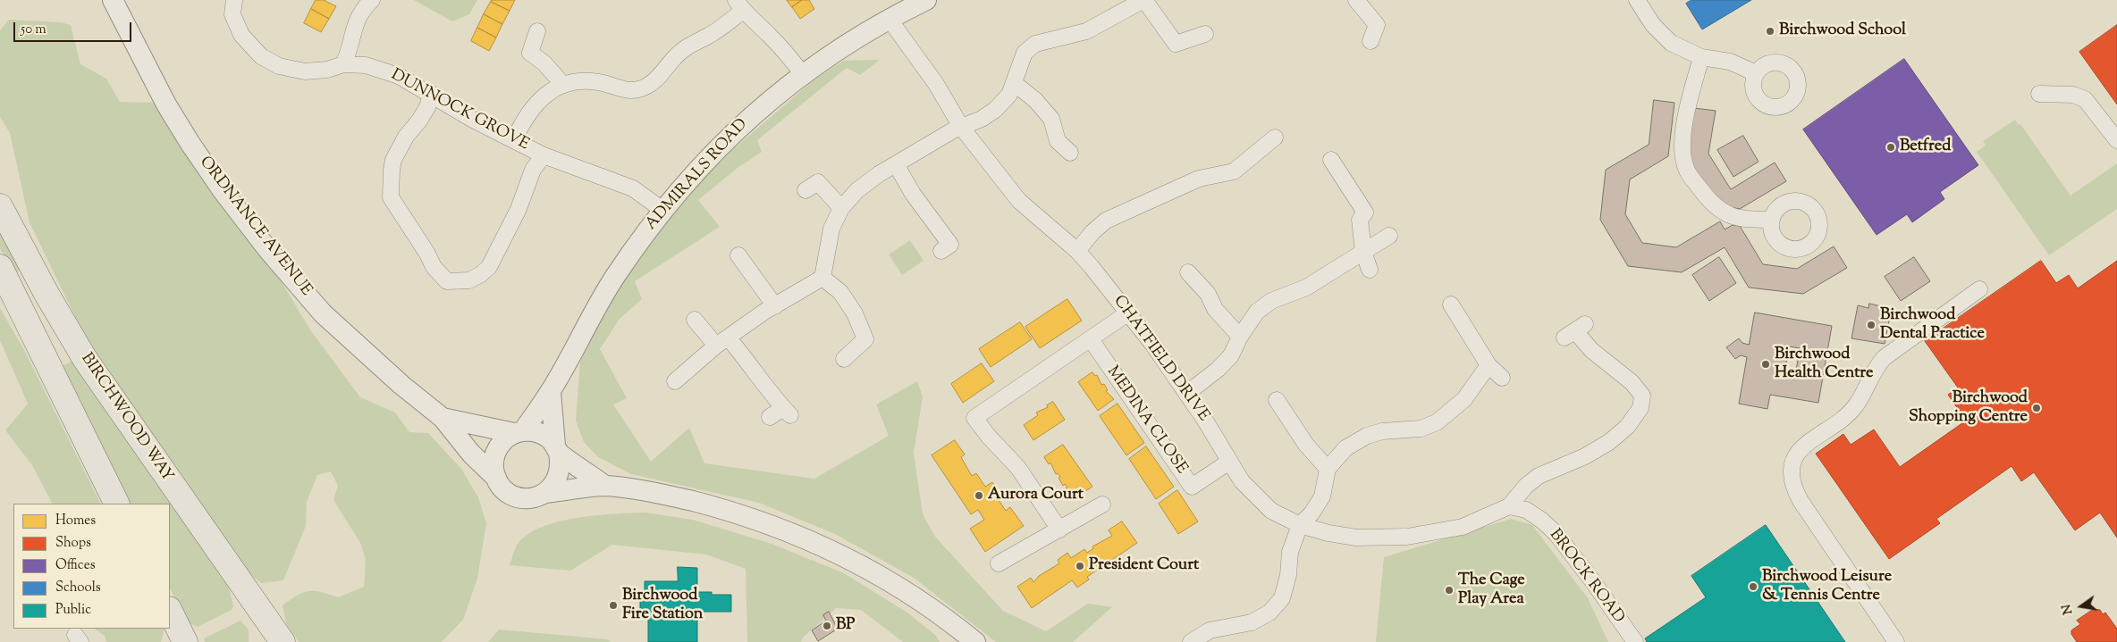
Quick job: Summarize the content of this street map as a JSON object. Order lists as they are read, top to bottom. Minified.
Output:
{"streets":{"main road":["BIRCHWOOD WAY"],"street":["DUNNOCK GROVE","ADMIRALS ROAD","ORDNANCE AVENUE","CHATFIELD DRIVE","MEDINA CLOSE","BROCK ROAD"]},"crossings":[["DUNNOCK GROVE","ADMIRALS ROAD"],["ADMIRALS ROAD","ORDNANCE AVENUE"],["ADMIRALS ROAD","CHATFIELD DRIVE"],["CHATFIELD DRIVE","MEDINA CLOSE"],["CHATFIELD DRIVE","BROCK ROAD"]],"places":["Birchwood School","Betfred","Birchwood Dental Practice","Birchwood Health Centre","Birchwood Shopping Centre","Aurora Court","President Court","Birchwood Leisure & Tennis Centre","The Cage Play Area","Birchwood Fire Station","BP"],"legend":["Homes","Shops","Offices","Schools","Public"],"scale_bar":"50 m","north":"left"}
